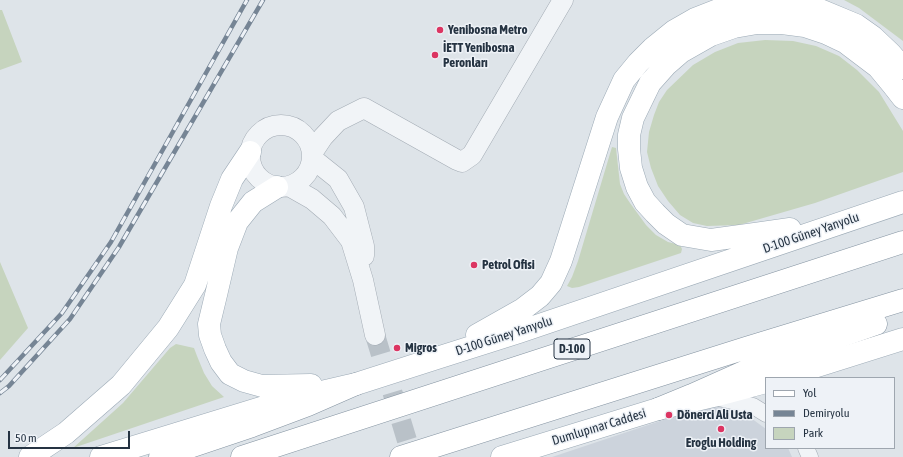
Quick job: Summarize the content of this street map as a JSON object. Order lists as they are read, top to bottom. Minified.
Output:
{"streets":{"main road":["D-100 Güney Yanyolu","D-100","Dumlupınar Caddesi"]},"places":["Yenibosna Metro","İETT Yenibosna Peronları","Petrol Ofisi","Migros","Dönerci Ali Usta","Eroglu Holding"],"legend":["Yol","Demiryolu","Park"],"scale_bar":"50 m"}
